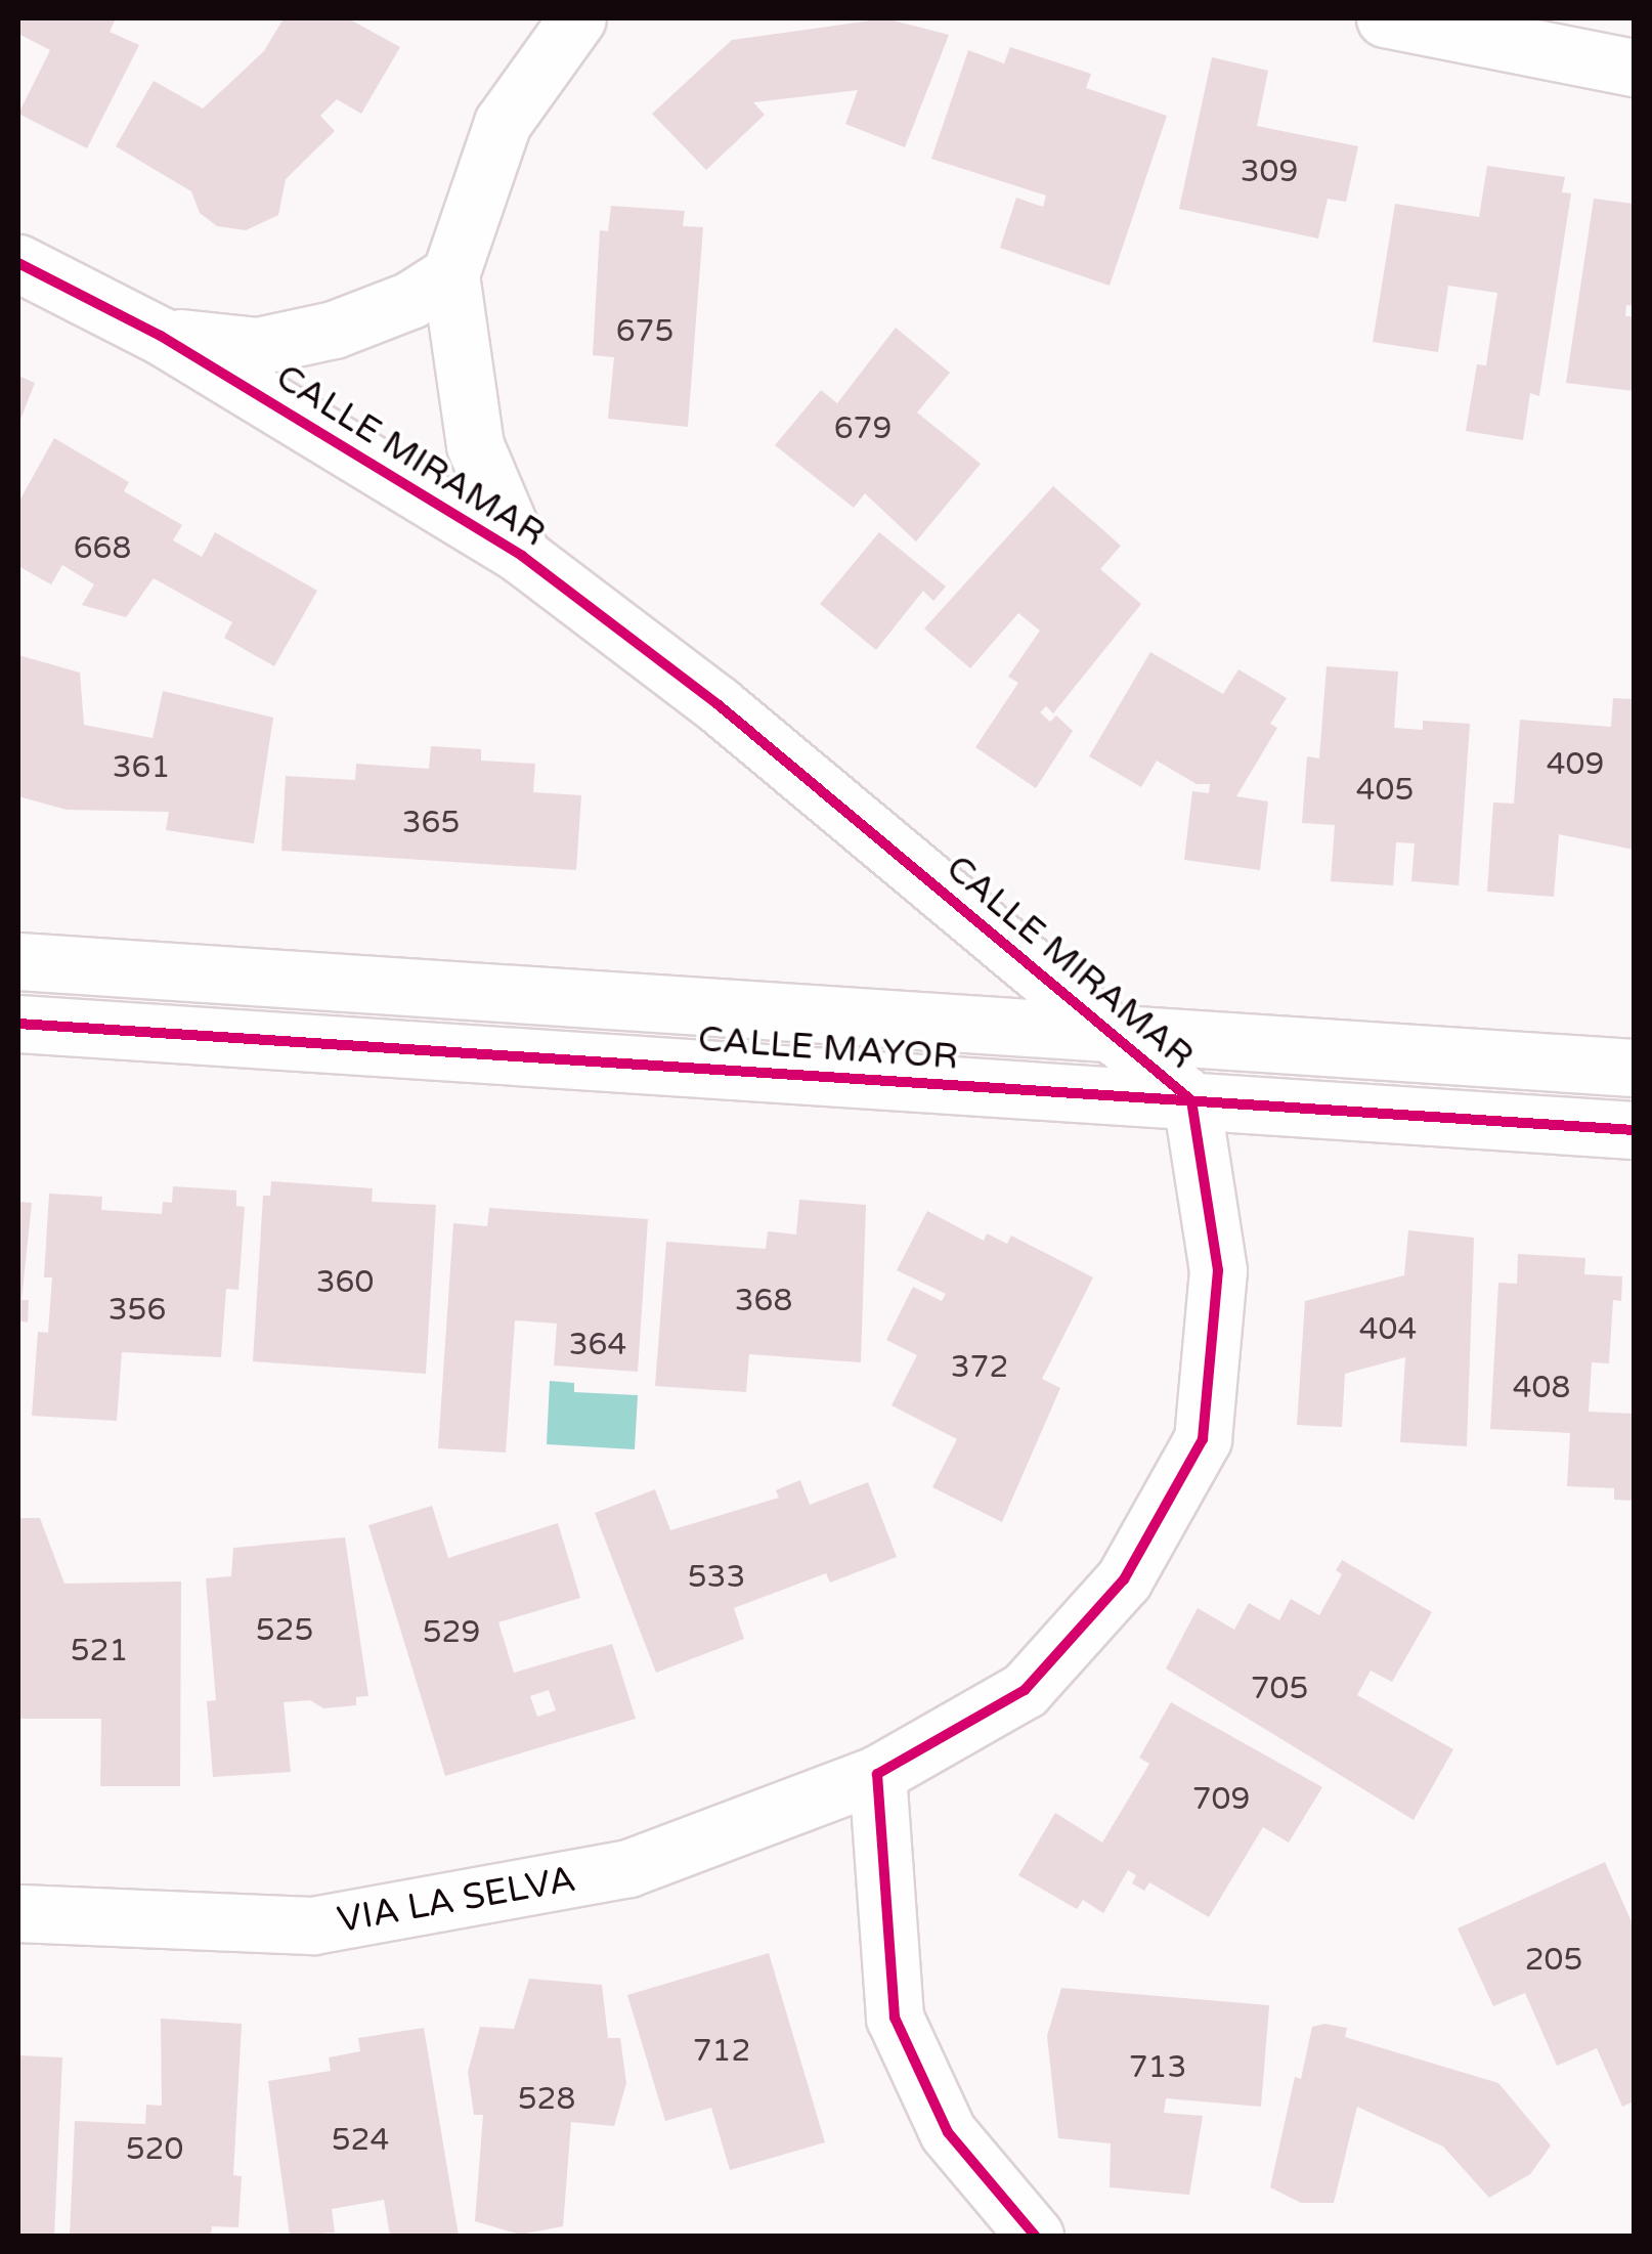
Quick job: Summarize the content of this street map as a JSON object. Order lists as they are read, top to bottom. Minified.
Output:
{"streets":{"street":["CALLE MIRAMAR","CALLE MAYOR","VIA LA SELVA"]},"crossings":[["CALLE MIRAMAR","CALLE MAYOR"],["CALLE MIRAMAR","VIA LA SELVA"]],"house_numbers":["309","675","679","668","409","361","405","365","360","368","356","404","364","372","408","533","525","529","521","705","709","205","712","713","528","524","520"]}
